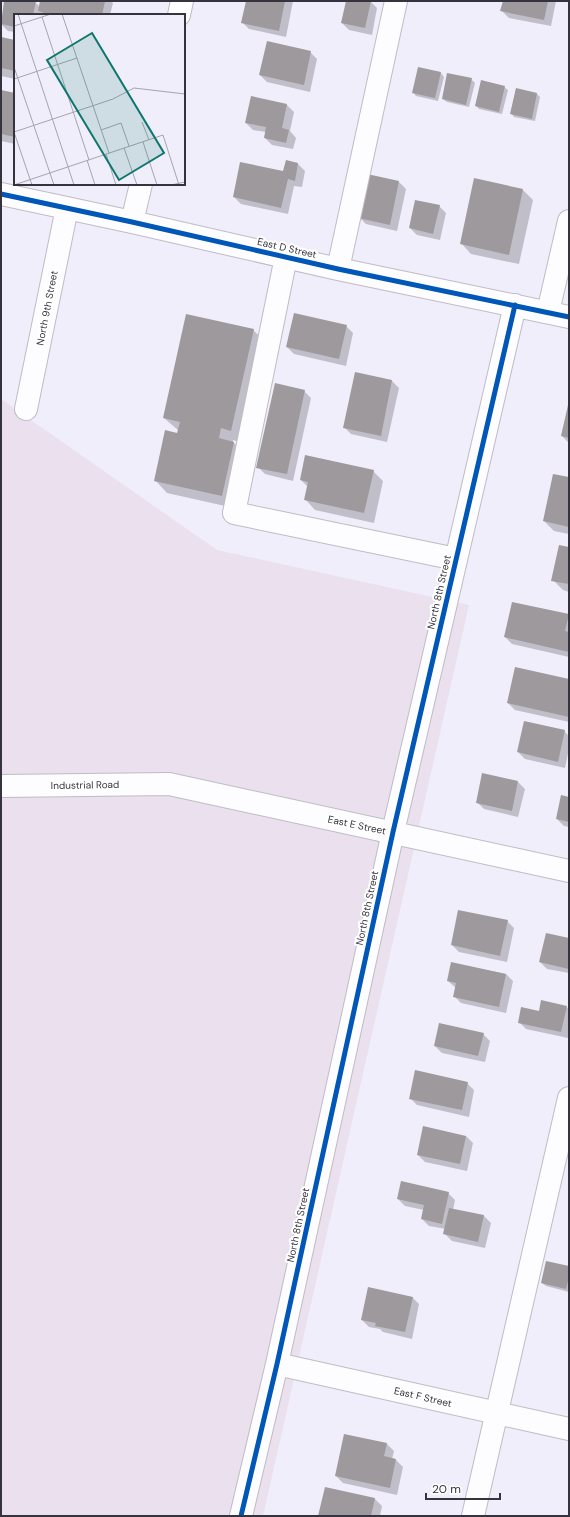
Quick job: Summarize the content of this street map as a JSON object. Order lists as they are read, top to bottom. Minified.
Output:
{"streets":{"street":["East D Street","North 9th Street","North 8th Street","Industrial Road","East E Street","East F Street"]},"crossings":[["East D Street","North 9th Street"],["East D Street","North 8th Street"],["North 8th Street","East E Street"],["North 8th Street","East F Street"],["Industrial Road","East E Street"]],"scale_bar":"20 m"}
